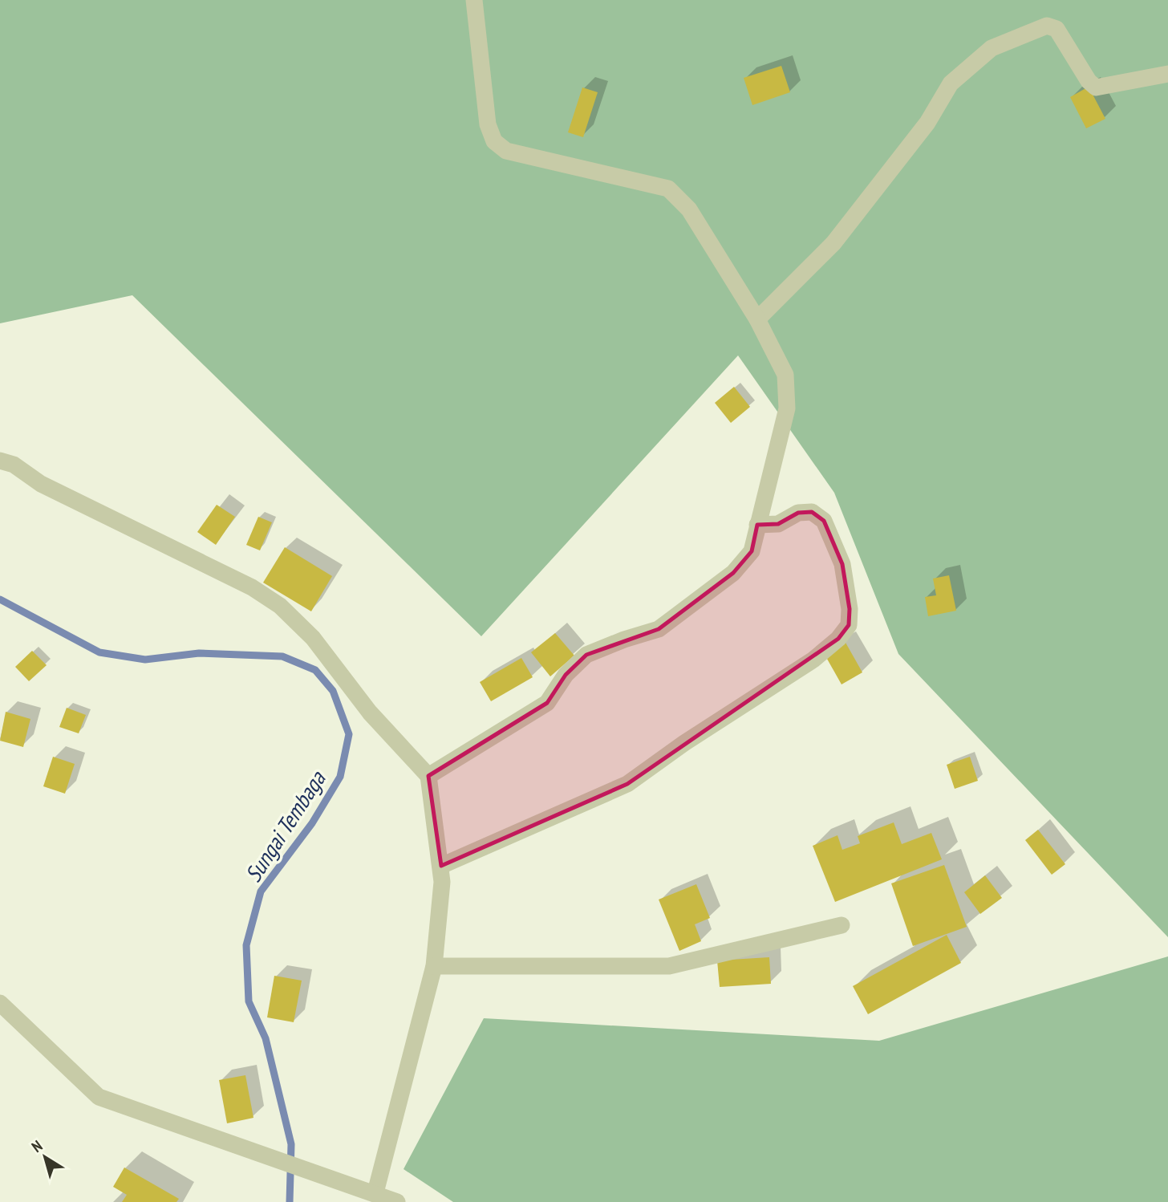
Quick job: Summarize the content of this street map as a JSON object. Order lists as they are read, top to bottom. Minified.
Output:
{"water":["Sungai Tembaga"],"north":"top left"}
